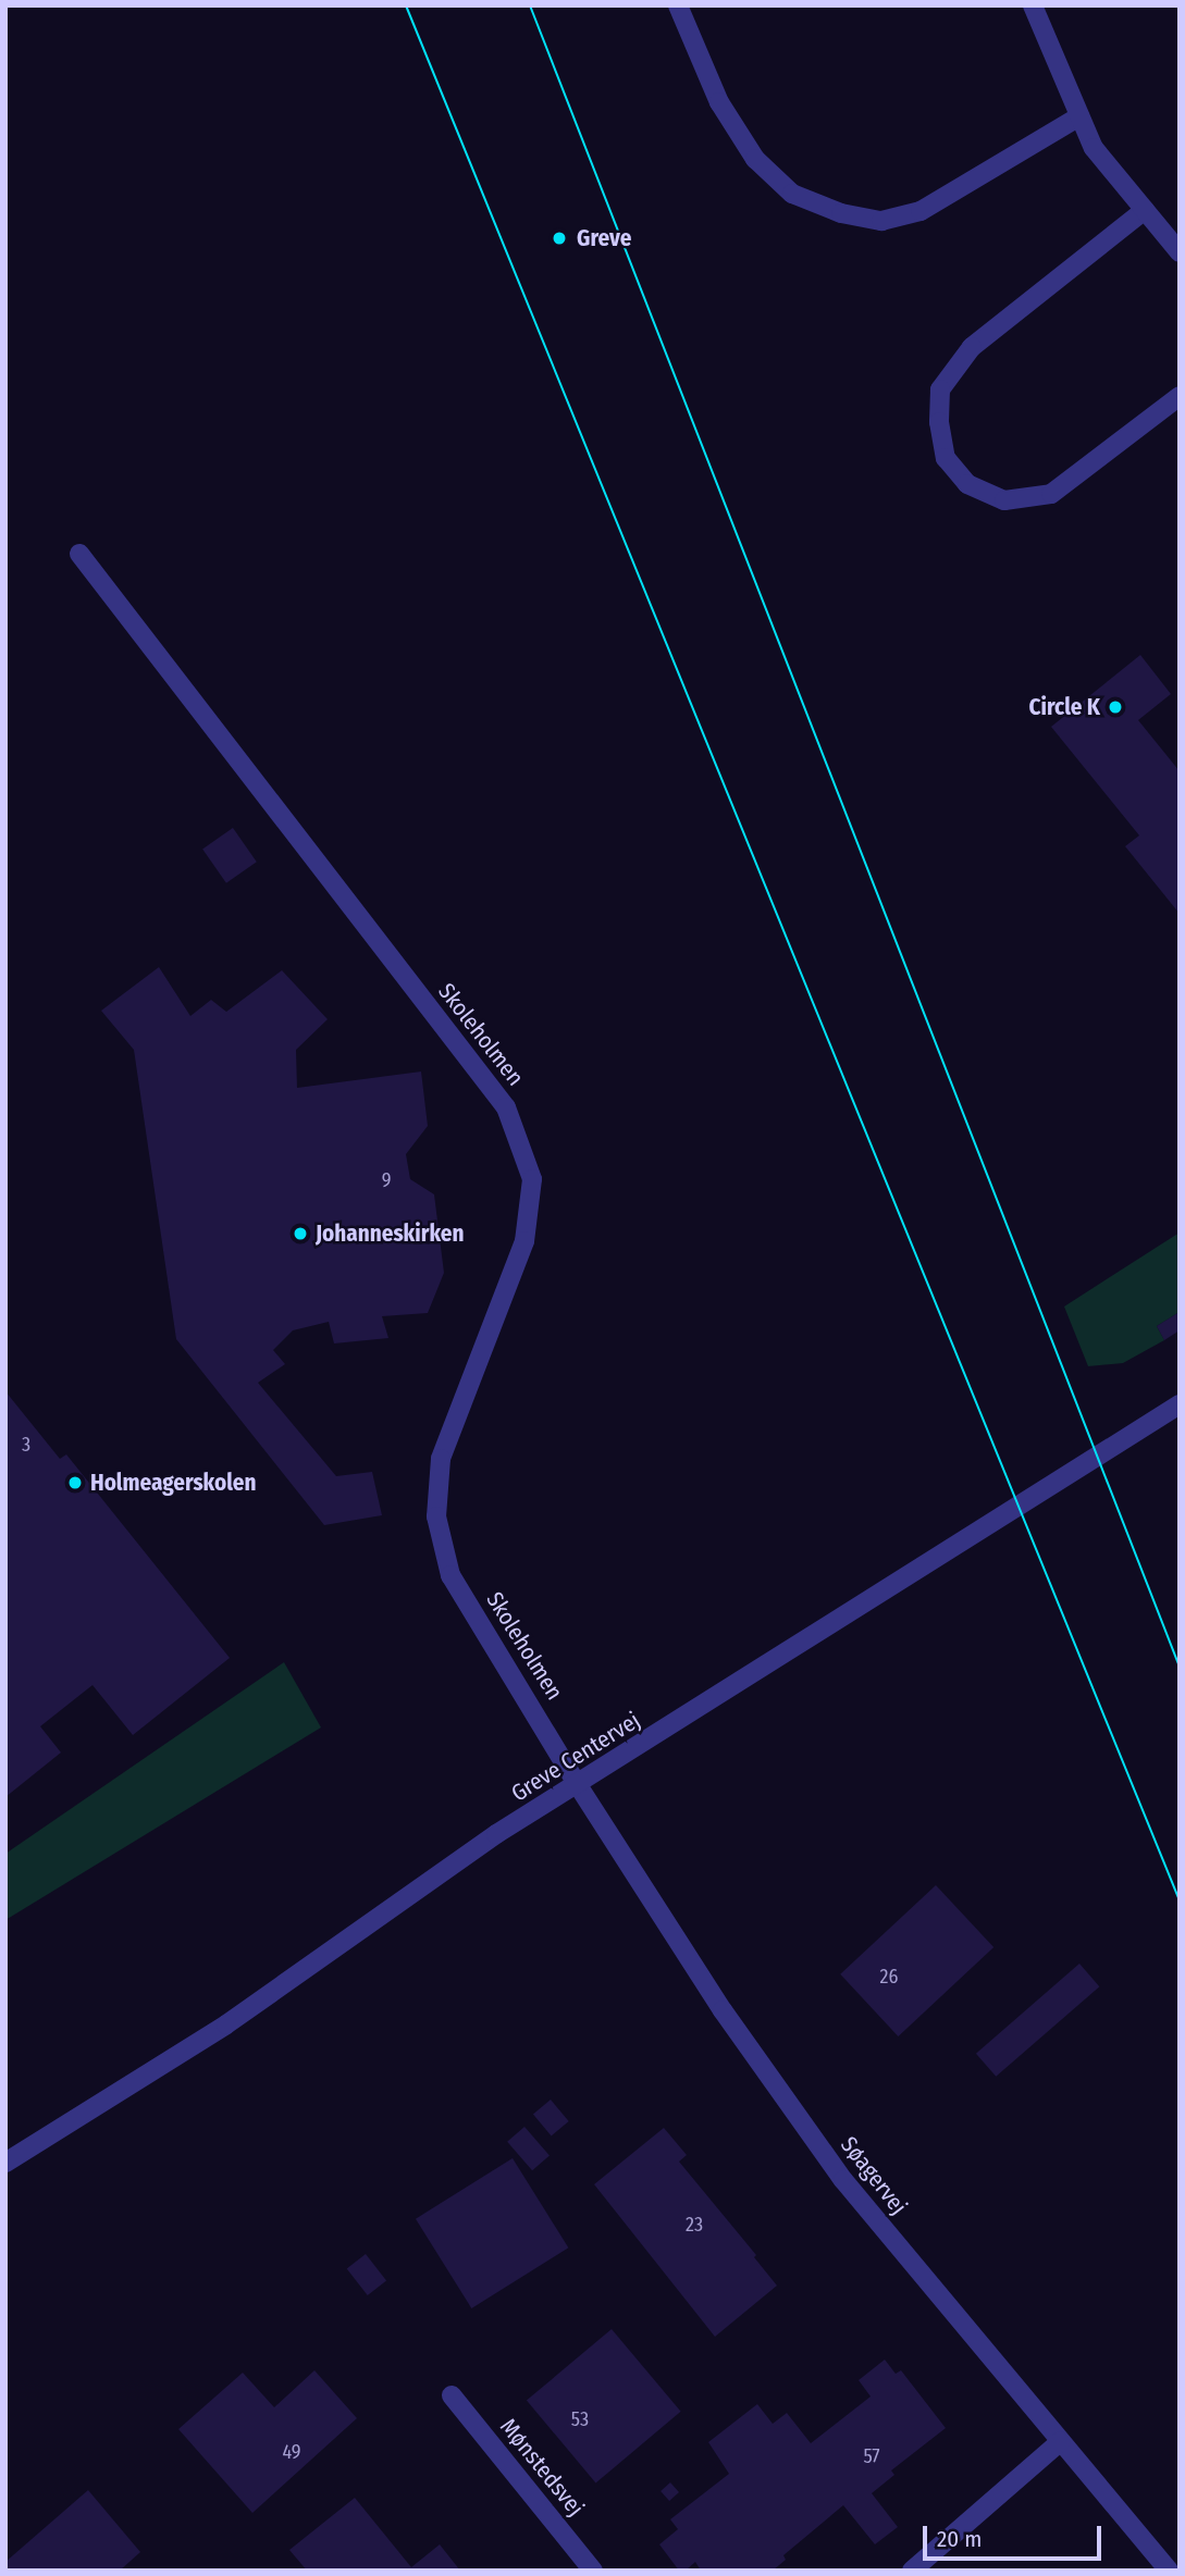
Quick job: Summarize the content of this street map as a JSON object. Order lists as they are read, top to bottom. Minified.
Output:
{"streets":{"street":["Skoleholmen","Greve Centervej","Søagervej","Mønstedsvej"]},"crossings":[["Skoleholmen","Greve Centervej"],["Skoleholmen","Søagervej"],["Greve Centervej","Søagervej"]],"places":["Greve","Circle K","Johanneskirken","Holmeagerskolen"],"house_numbers":["9","3","26","23","53","49","57"],"scale_bar":"20 m"}
